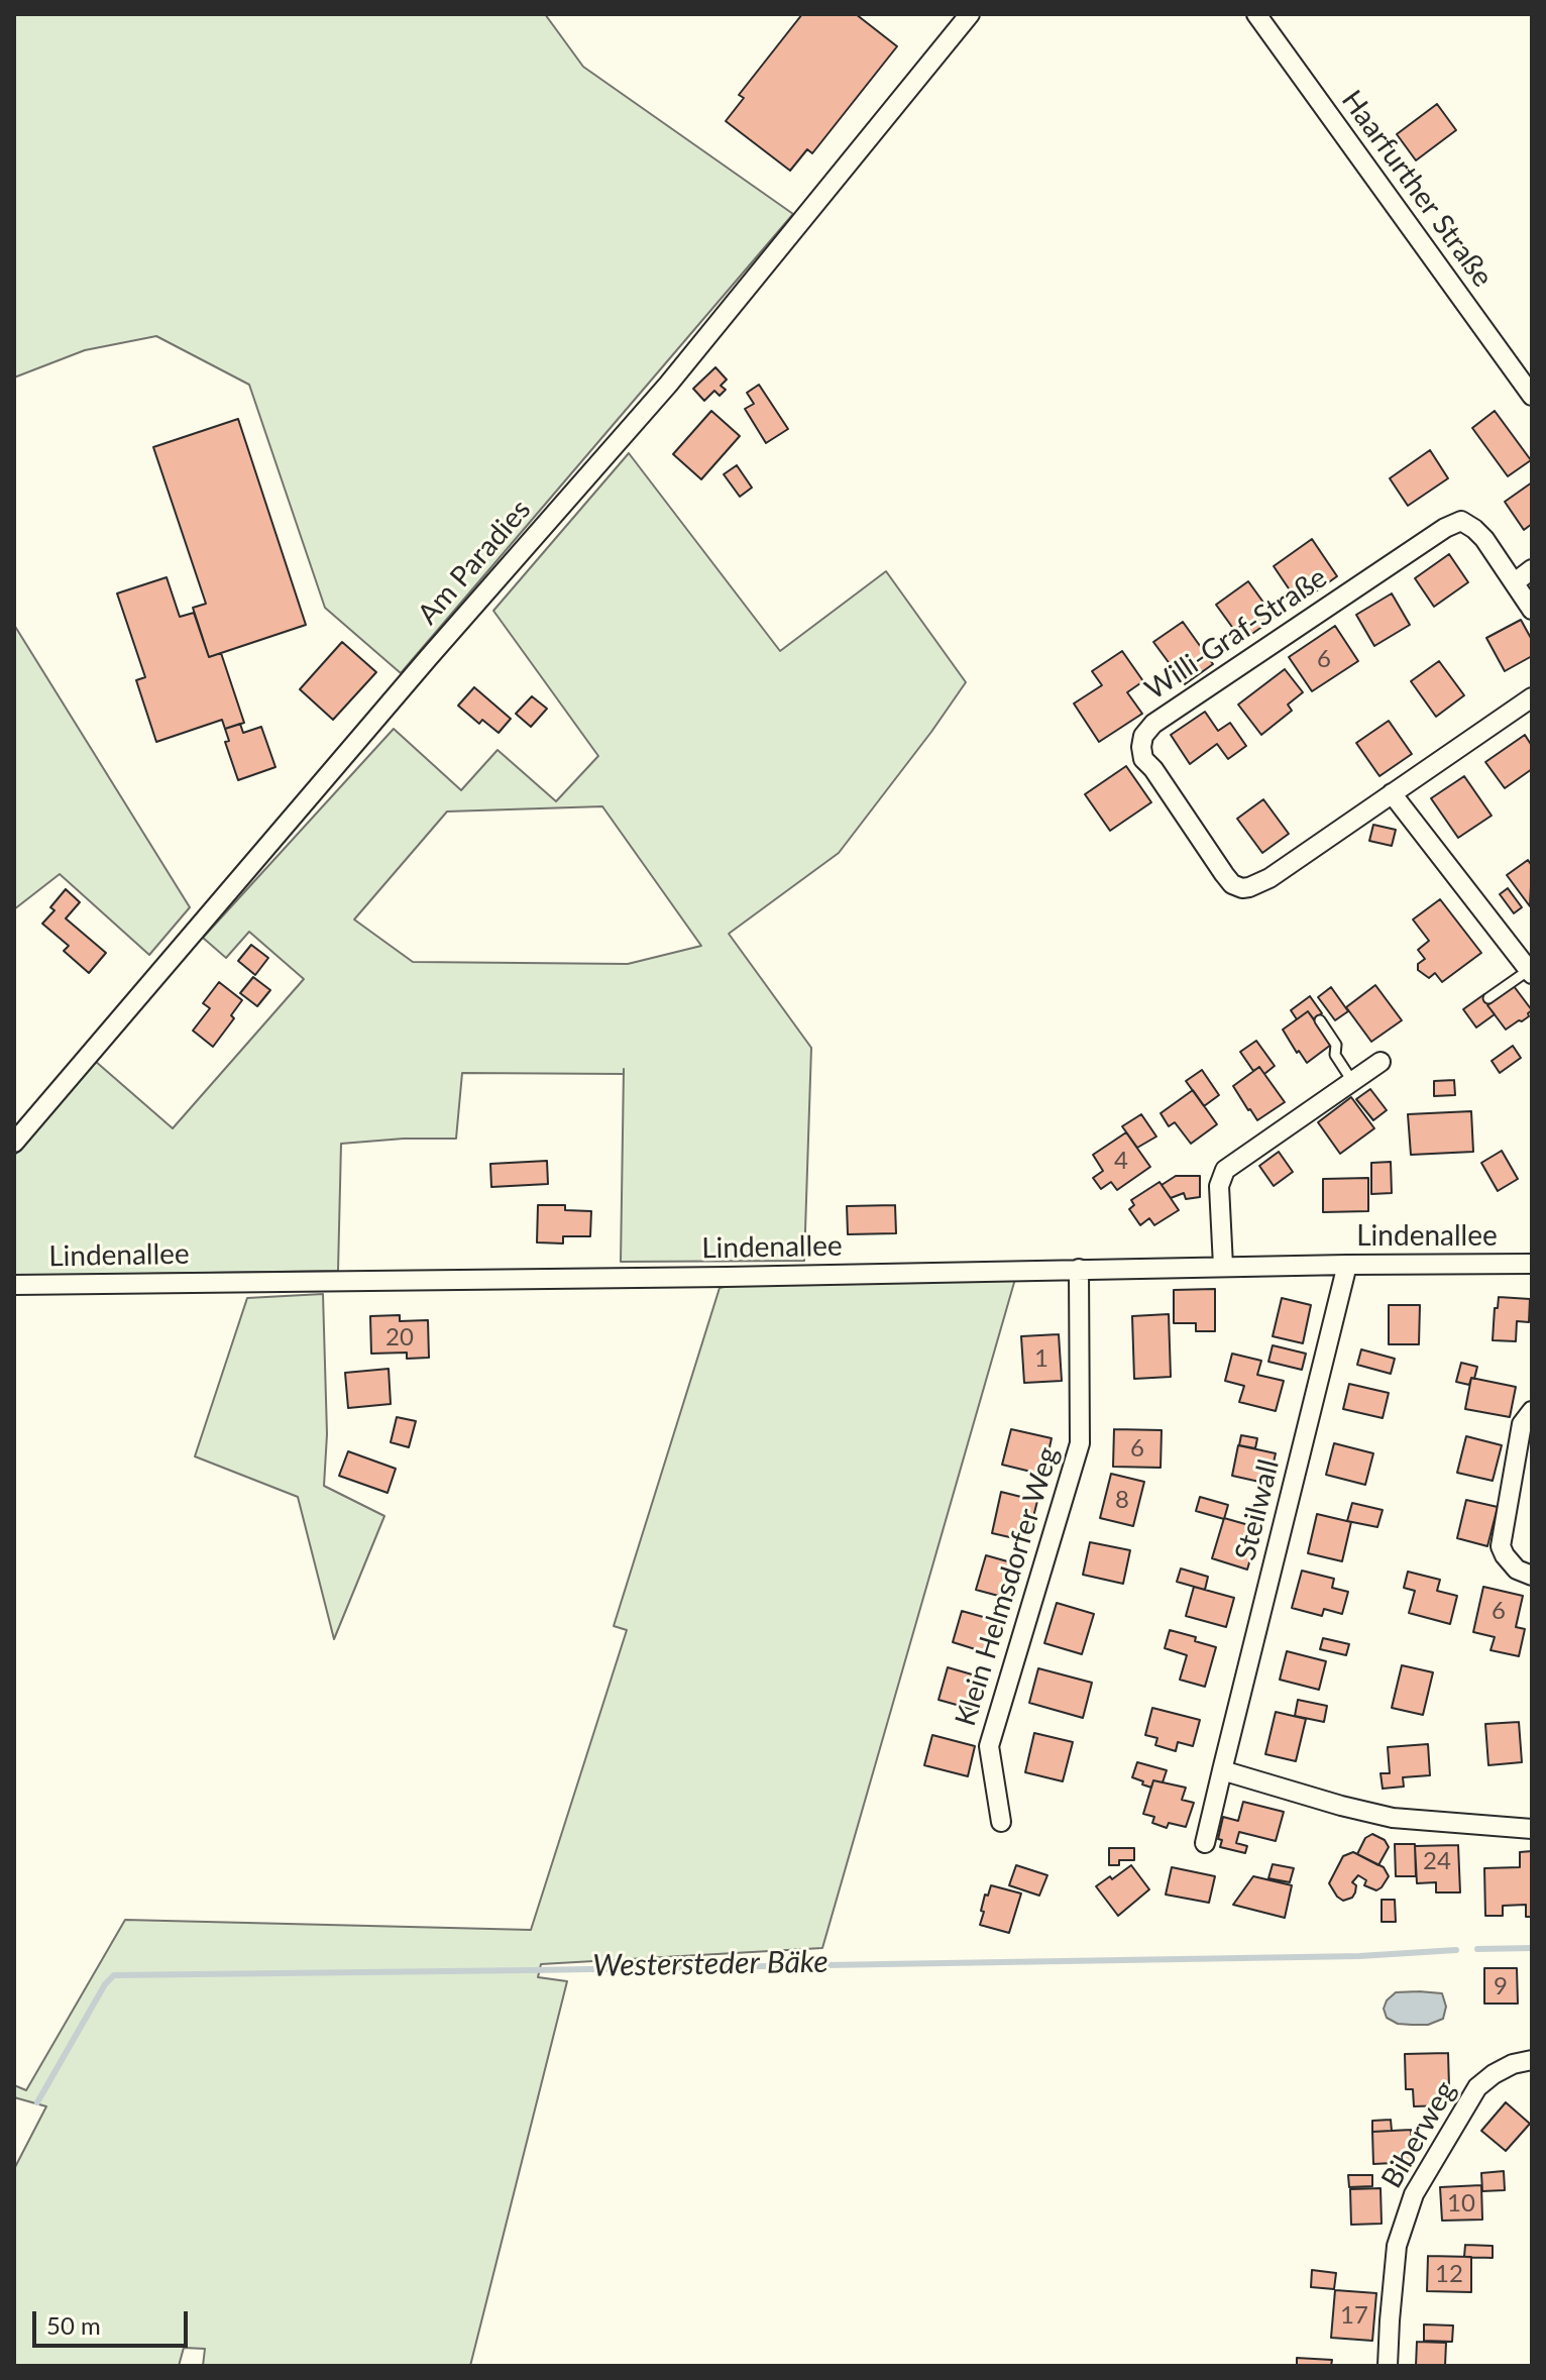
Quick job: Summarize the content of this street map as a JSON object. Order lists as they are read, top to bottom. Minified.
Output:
{"streets":{"street":["Haarfurther Straße","Am Paradies","Willi-Graf-Straße","Lindenallee","Steilwall","Klein Helmsdorfer Weg","Biberweg"]},"crossings":[["Lindenallee","Steilwall"],["Lindenallee","Klein Helmsdorfer Weg"]],"water":["Westersteder Bäke"],"house_numbers":["6","4","20","1","6","8","6","24","9","10","12","17"],"scale_bar":"50 m"}
